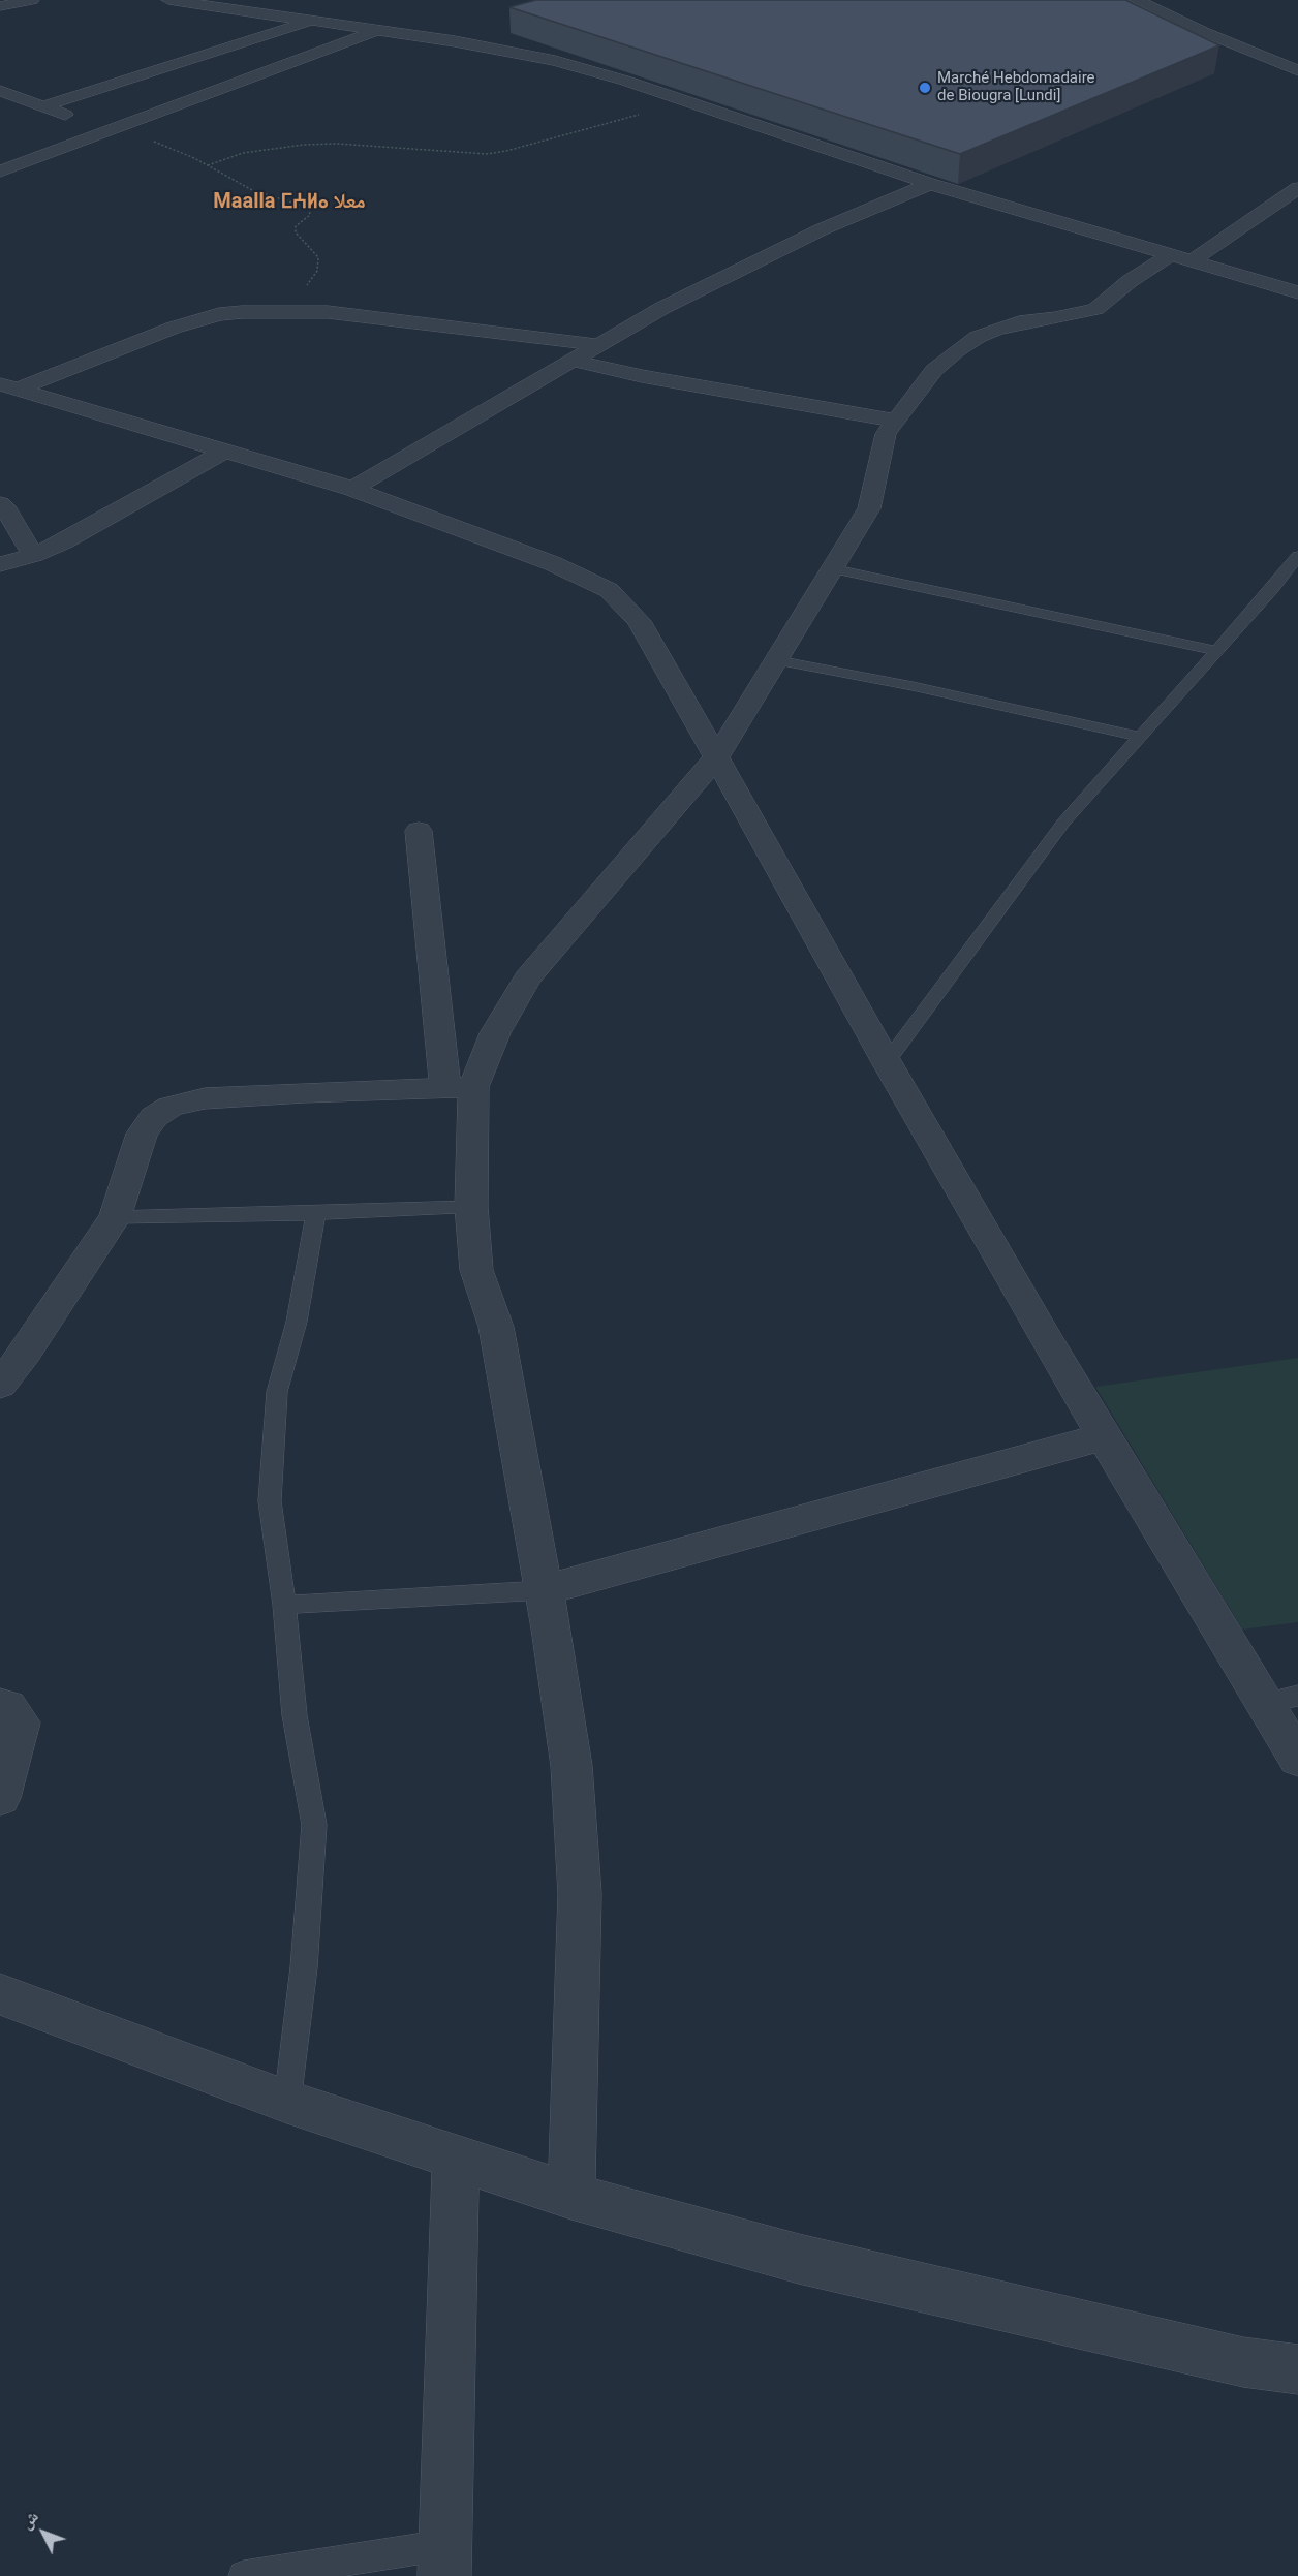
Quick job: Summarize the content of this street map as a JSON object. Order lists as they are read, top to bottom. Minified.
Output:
{"districts":["Maalla ⵎⵄⵍⴰ معلا"],"places":["Marché Hebdomadaire de Biougra [Lundi]"],"north":"top left"}
